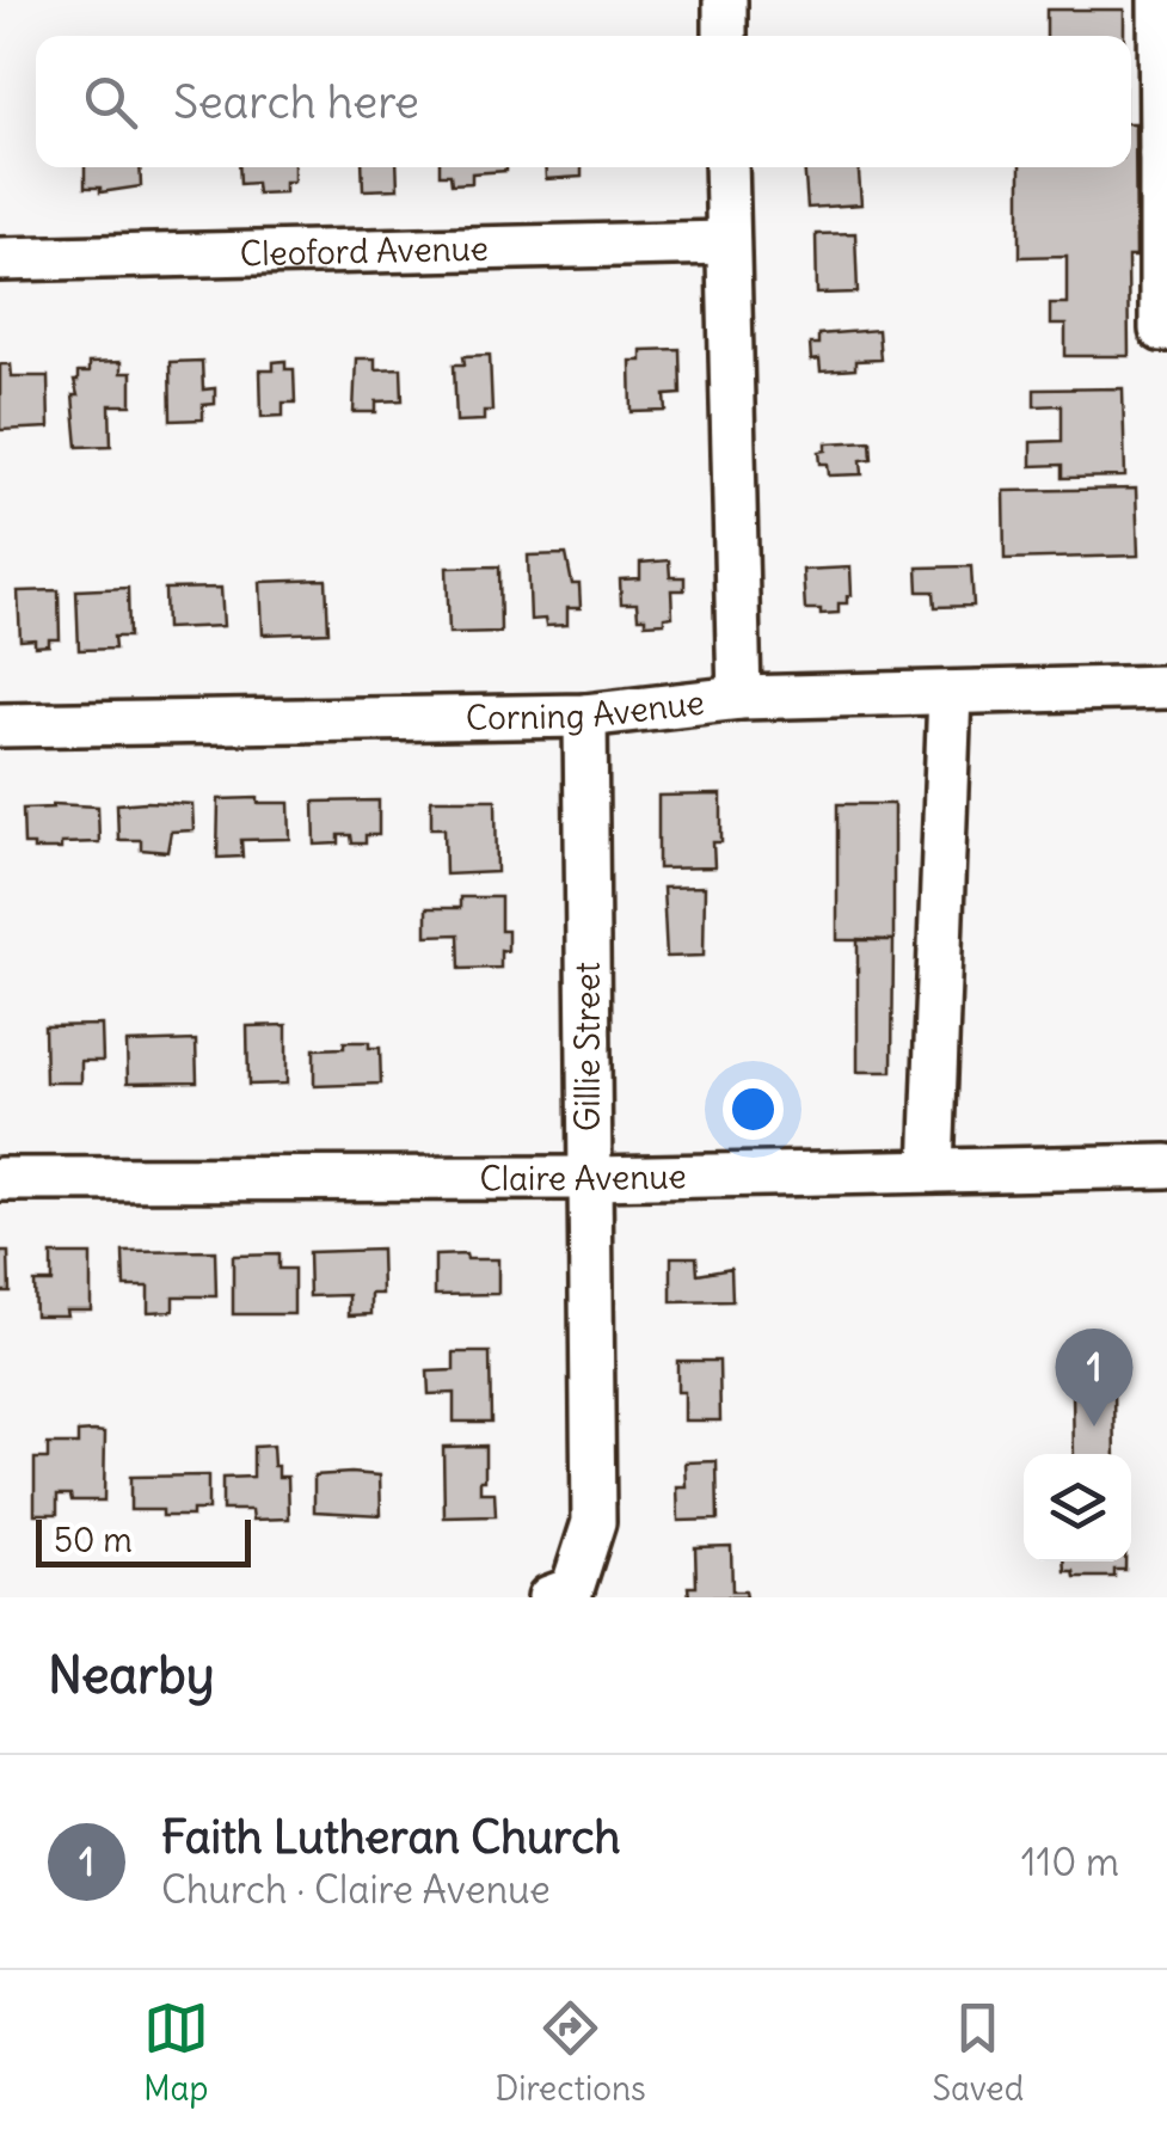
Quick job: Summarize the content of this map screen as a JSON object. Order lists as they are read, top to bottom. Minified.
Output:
{"streets":{"street":["Cleoford Avenue","Corning Avenue","Gillie Street","Claire Avenue"]},"crossings":[["Corning Avenue","Gillie Street"],["Gillie Street","Claire Avenue"]],"scale_bar":"50 m","page":{"search":"Search here","pins":"1","scale":"50 m","heading":"Nearby","list":[{"mark":"1","name":"Faith Lutheran Church","note":"Church · Claire Avenue","value":"110 m"}],"nav":["Map","Directions","Saved"]}}
